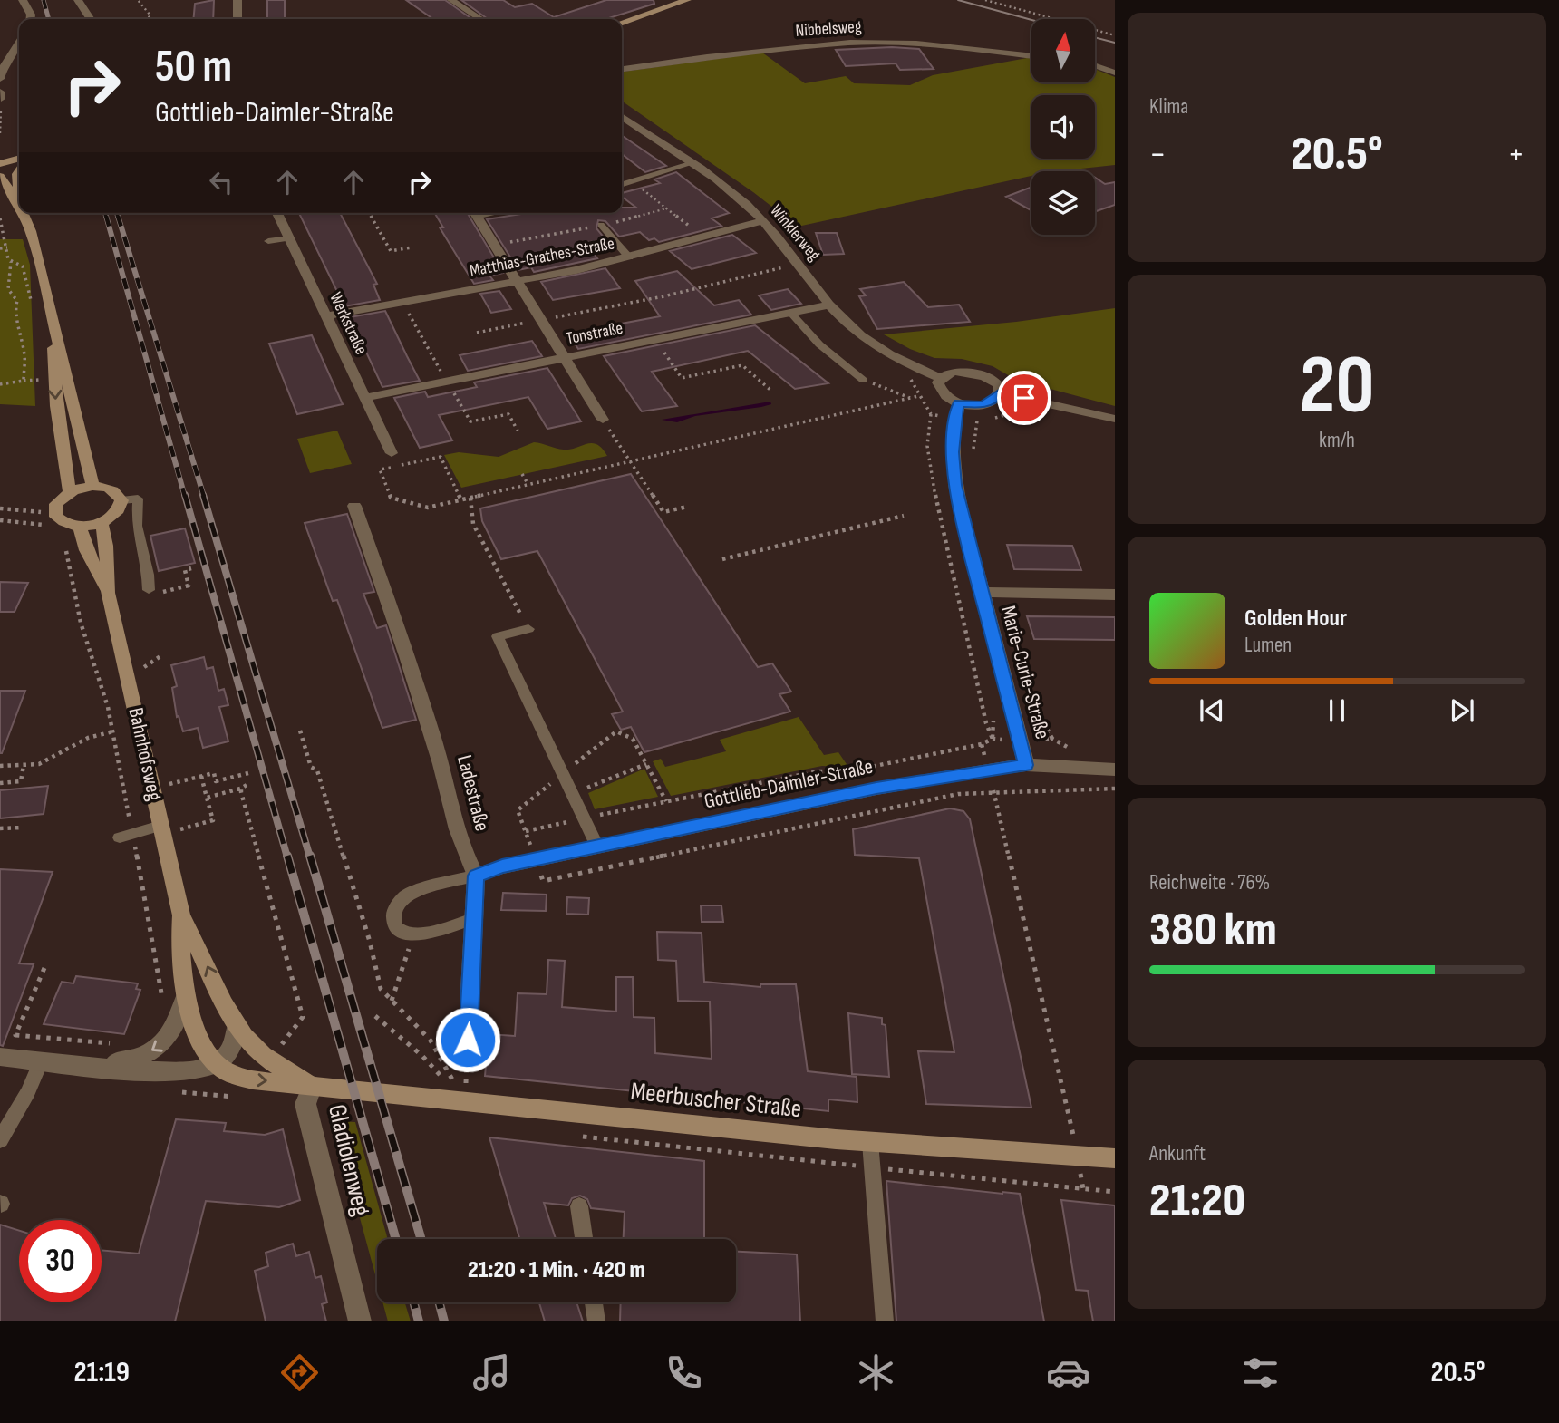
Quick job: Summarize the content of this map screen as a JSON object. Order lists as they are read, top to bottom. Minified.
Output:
{"streets":{"main road":["Bahnhofsweg","Meerbuscher Straße"],"street":["Nibbelsweg","Winklerweg","Matthias-Grathes-Straße","Werkstraße","Tonstraße","Marie-Curie-Straße","Gottlieb-Daimler-Straße","Ladestraße","Gladiolenweg"]},"crossings":[["Winklerweg","Matthias-Grathes-Straße"],["Winklerweg","Tonstraße"],["Matthias-Grathes-Straße","Werkstraße"],["Werkstraße","Tonstraße"],["Marie-Curie-Straße","Gottlieb-Daimler-Straße"],["Bahnhofsweg","Meerbuscher Straße"],["Gottlieb-Daimler-Straße","Ladestraße"],["Meerbuscher Straße","Gladiolenweg"]],"north":"top","page":{"tile":["Klima",["20","km/h"],["Reichweite · 76%","380 km"],["Ankunft","21:20"]],"turn":["50 m","Gottlieb-Daimler-Straße"],"heat":["−","20.5°","+"],"song":["Golden Hour","Lumen"],"limit":"30","trip":"21:20 · 1 Min. · 420 m","tabs":["21:19","20.5°"]}}
